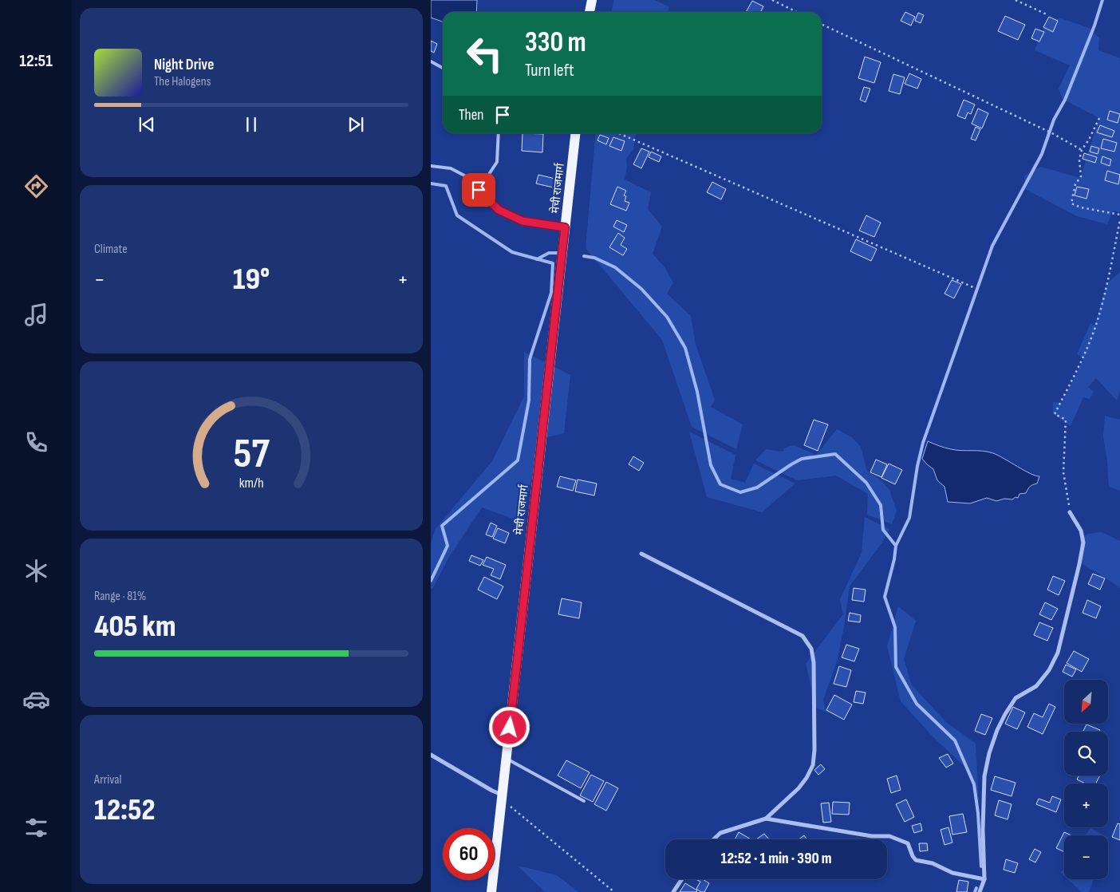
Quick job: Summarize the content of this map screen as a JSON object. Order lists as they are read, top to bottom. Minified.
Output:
{"streets":{"main road":["मेची राजमार्ग"]},"north":"bottom left","page":{"tabs":"12:51","turn":["330 m","Turn left"],"song":["Night Drive","The Halogens"],"then":"Then","tile":["Climate",["Range · 81%","405 km"],["Arrival","12:52"]],"heat":["−","19°","+"],"map_buttons":["+","−"],"limit":"60","trip":"12:52 · 1 min · 390 m","gauge":["57","km/h"]}}
